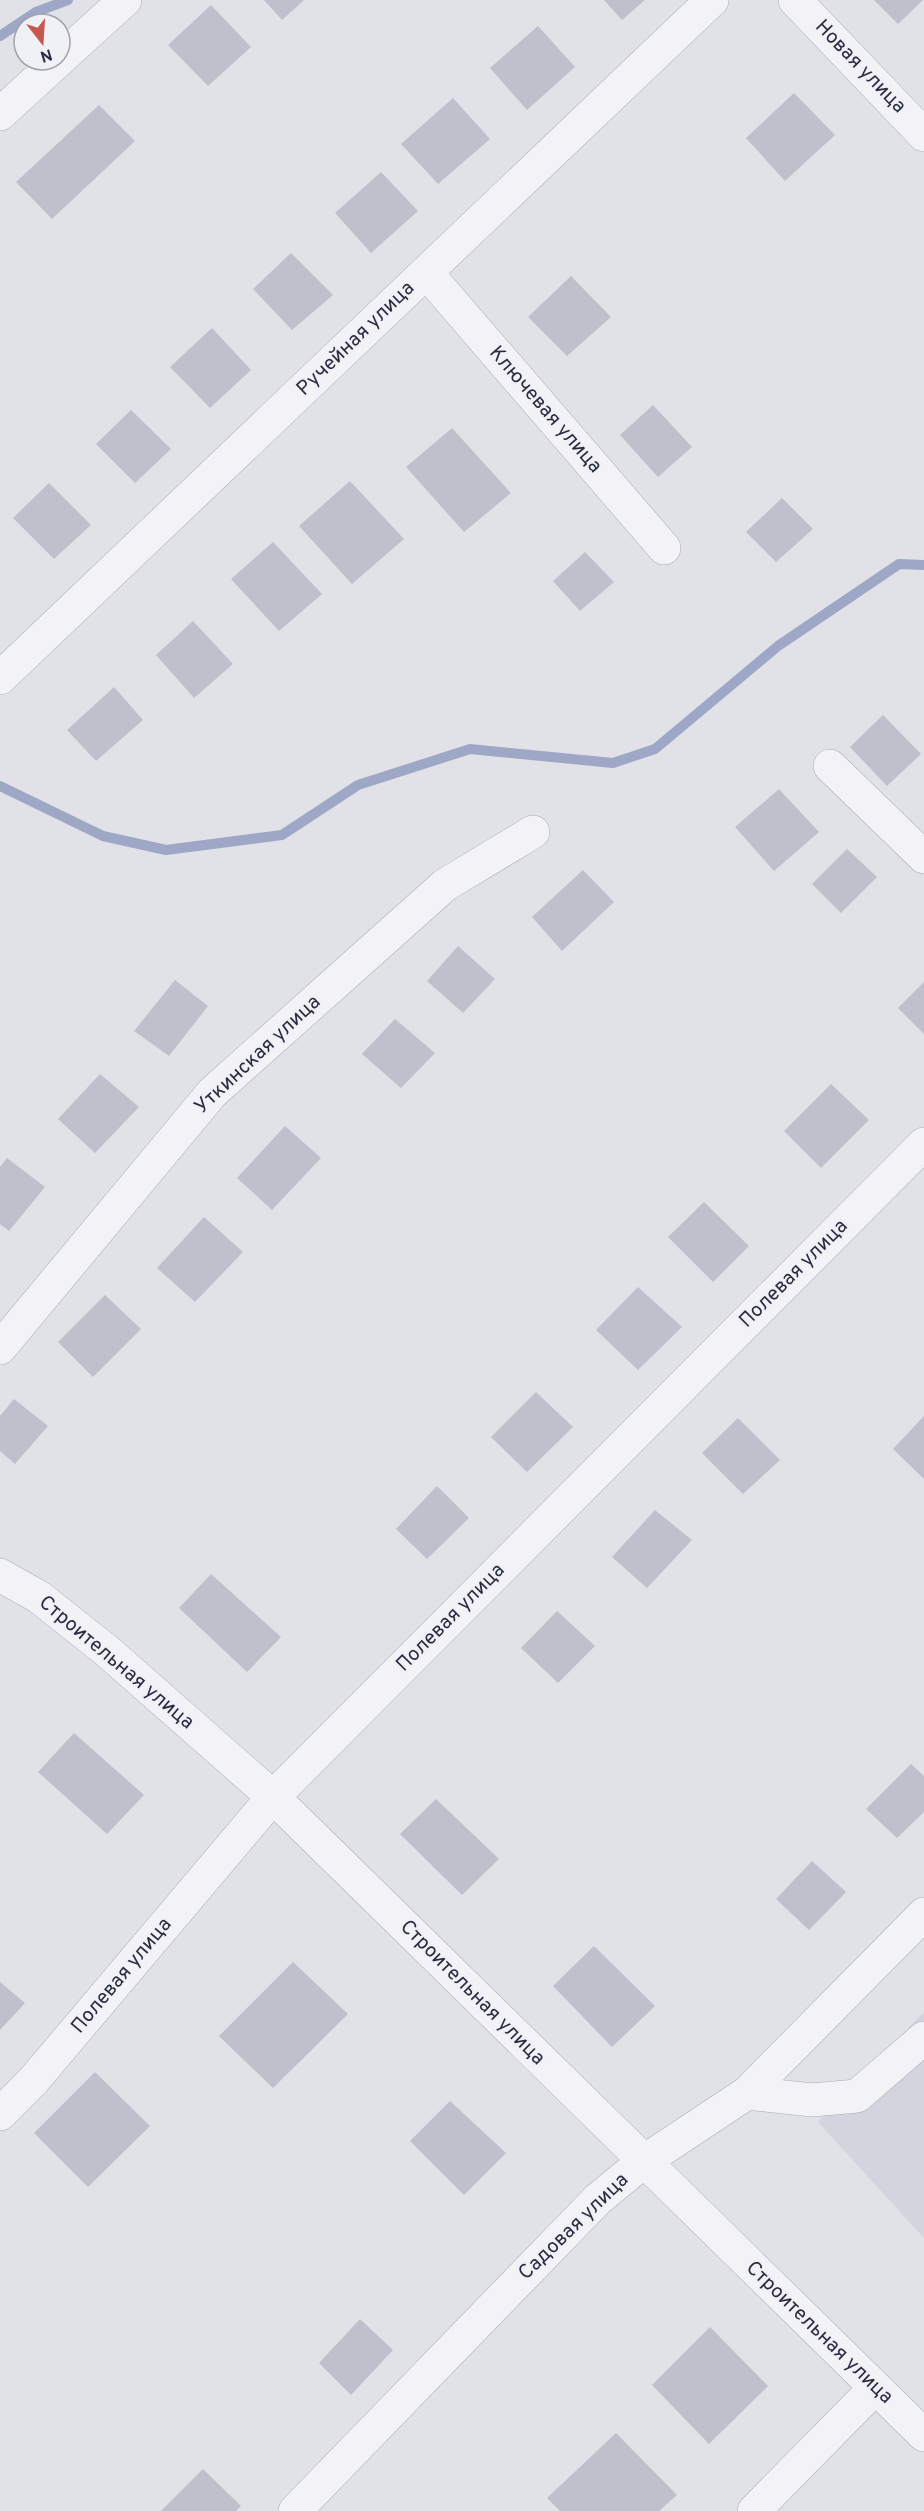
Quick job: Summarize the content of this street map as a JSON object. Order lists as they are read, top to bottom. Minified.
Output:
{"streets":{"street":["Новая улица","Ручейная улица","Ключевая улица","Уткинская улица","Полевая улица","Строительная улица","Садовая улица"]},"crossings":[["Ручейная улица","Ключевая улица"],["Полевая улица","Строительная улица"],["Строительная улица","Садовая улица"]],"north":"bottom"}
